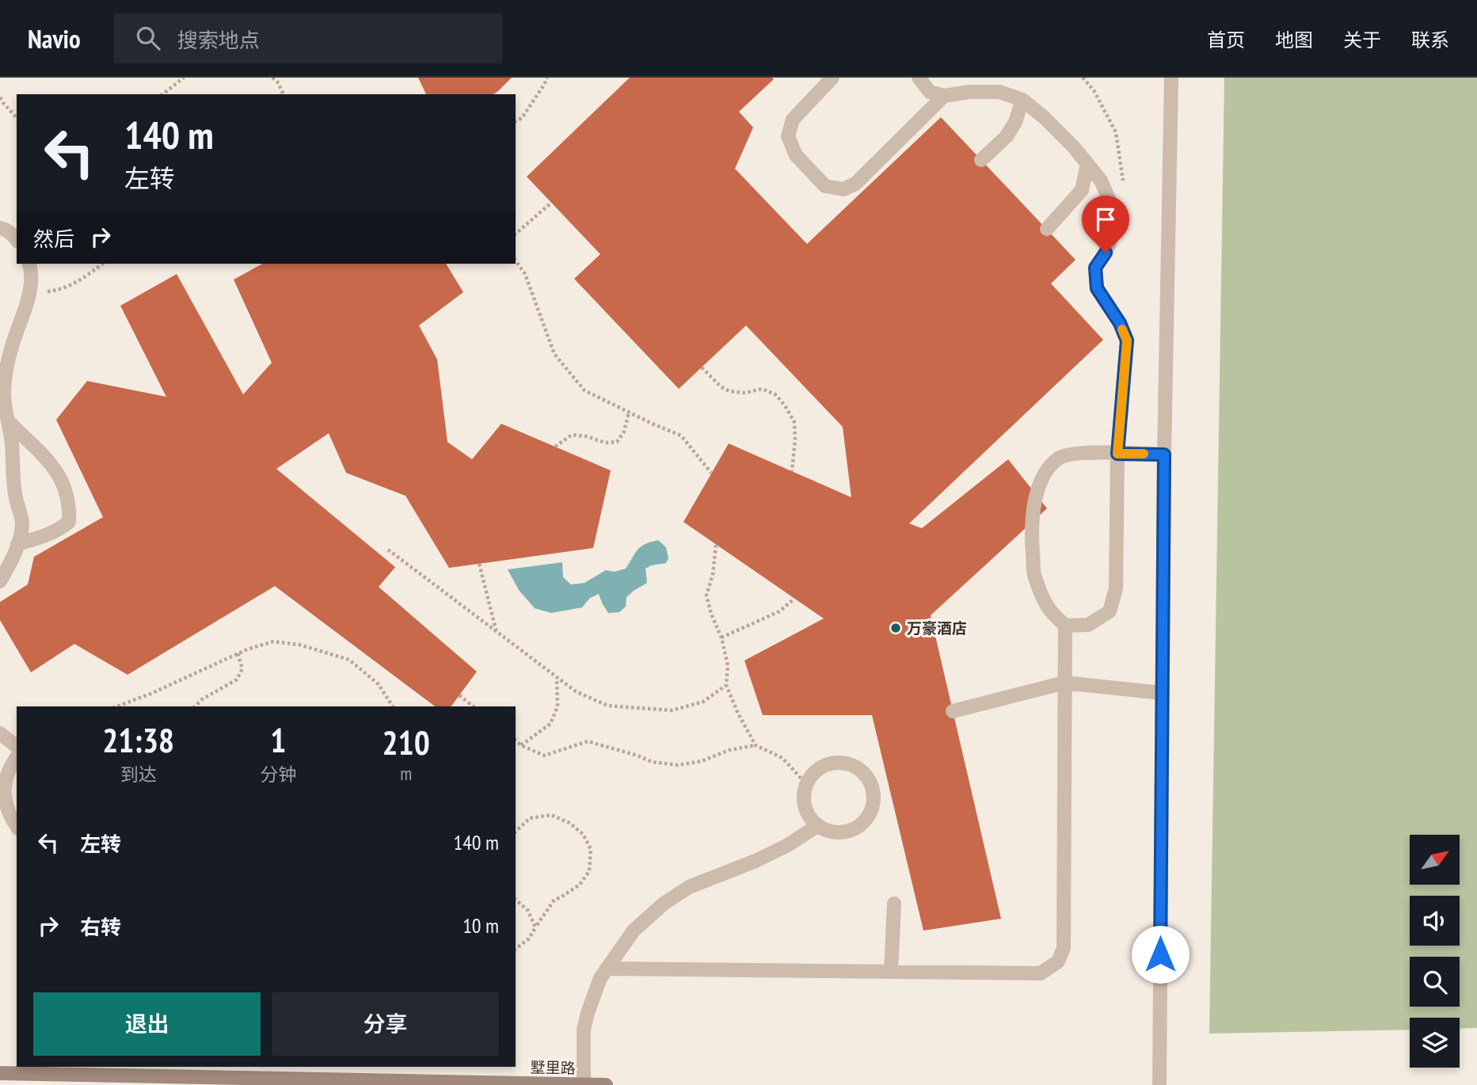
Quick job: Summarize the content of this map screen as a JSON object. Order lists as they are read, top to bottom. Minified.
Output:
{"streets":{"main road":["墅里路"]},"places":["万豪酒店"],"north":"top right","page":{"header":"Navio","search":"搜索地点","nav":["首页","地图","关于","联系"],"turn":["140 m","左转"],"then":"然后","eta":["21:38","到达","1","分钟","210","m"],"list":[{"name":"左转","value":"140 m"},{"name":"右转","value":"10 m"}],"buttons":["退出","分享"]}}
